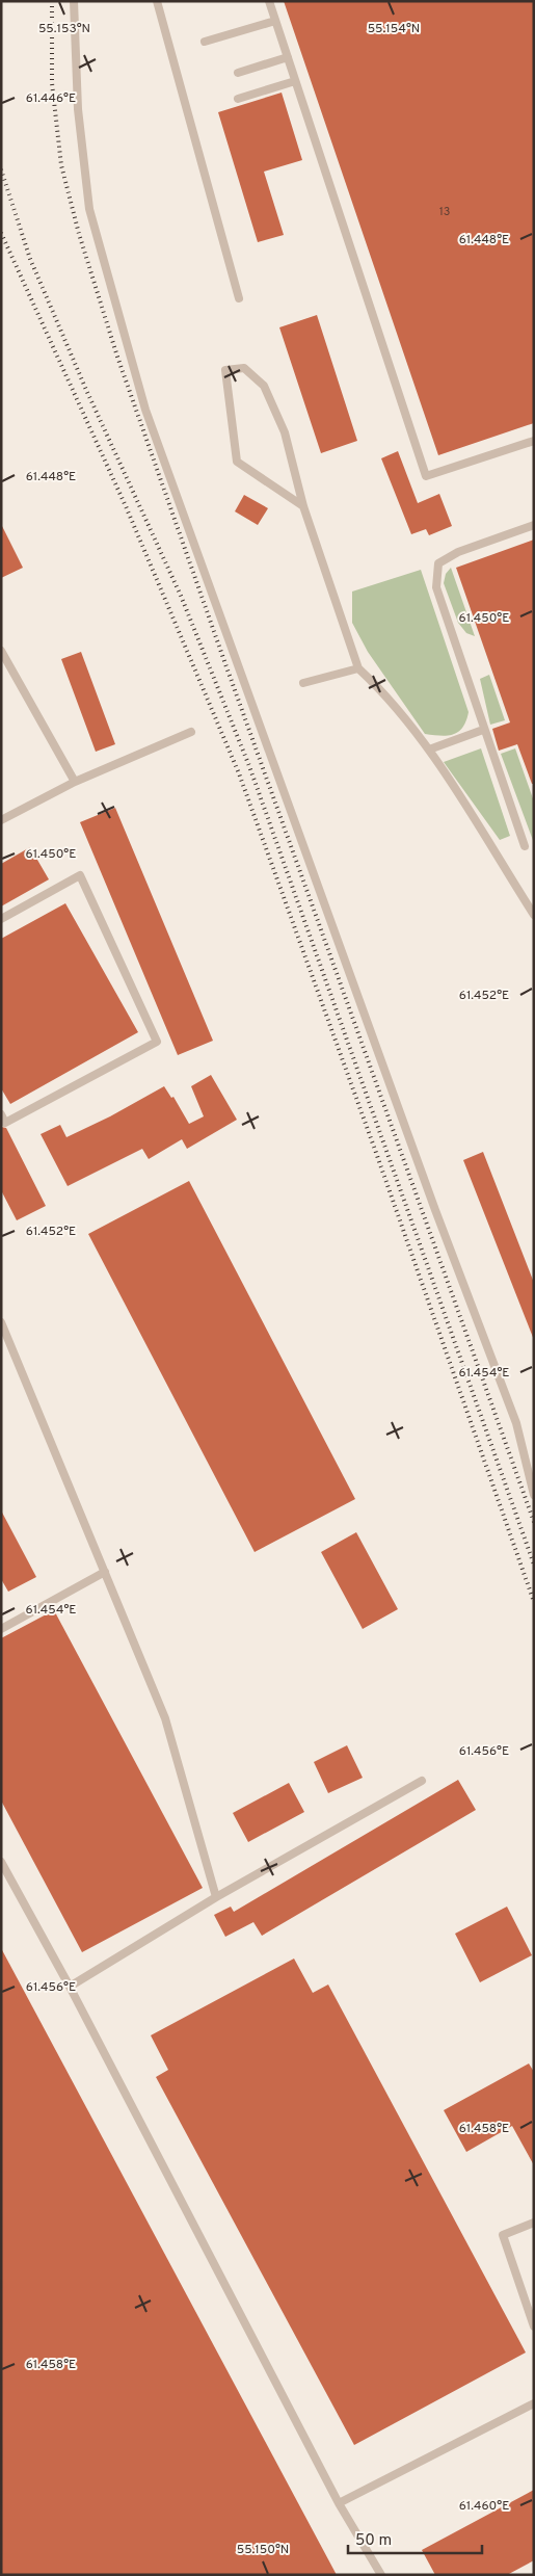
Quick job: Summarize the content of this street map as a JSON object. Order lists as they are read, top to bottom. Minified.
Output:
{"house_numbers":["13"],"scale_bar":"50 m","coordinates":["55.153°N","55.154°N","61.446°E","61.448°E","61.450°E","61.452°E","61.454°E","61.456°E","61.458°E","61.460°E","55.150°N"]}
